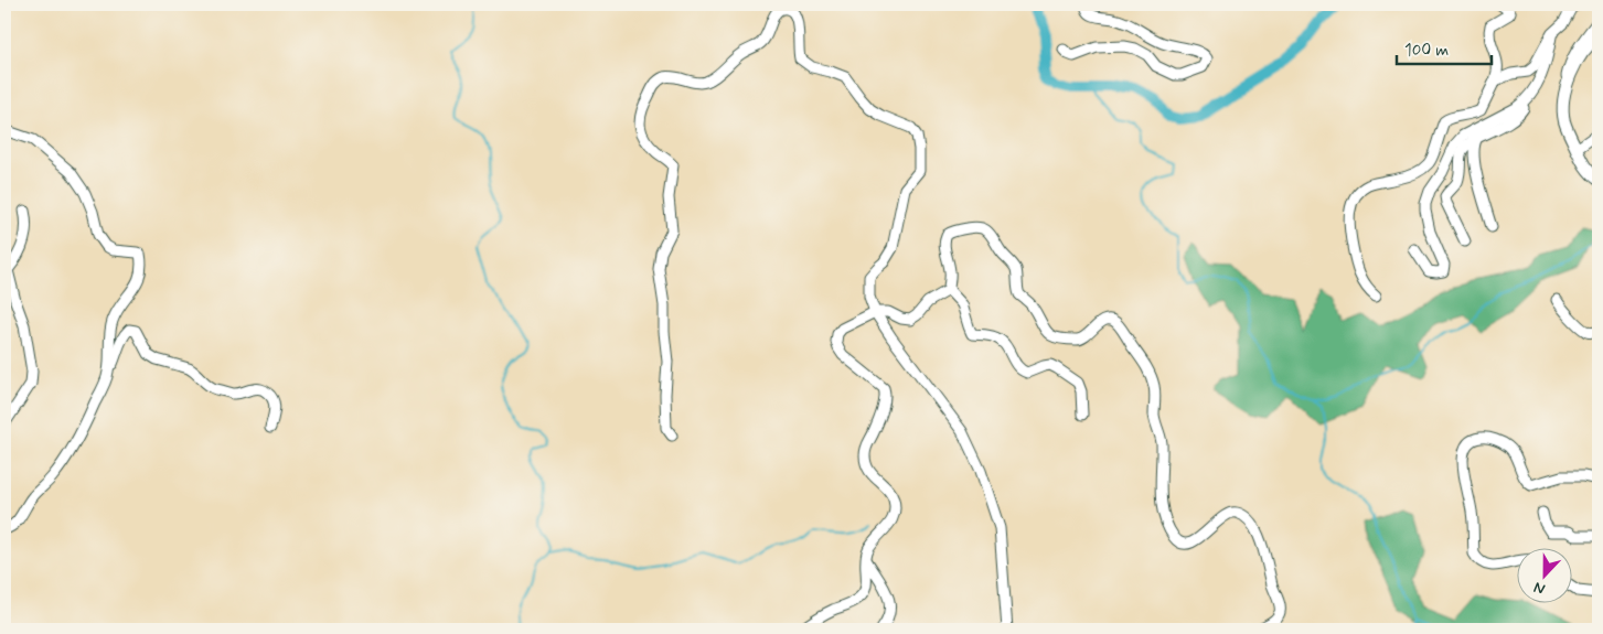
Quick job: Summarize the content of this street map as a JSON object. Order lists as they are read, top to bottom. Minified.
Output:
{"scale_bar":"100 m","north":"bottom"}
